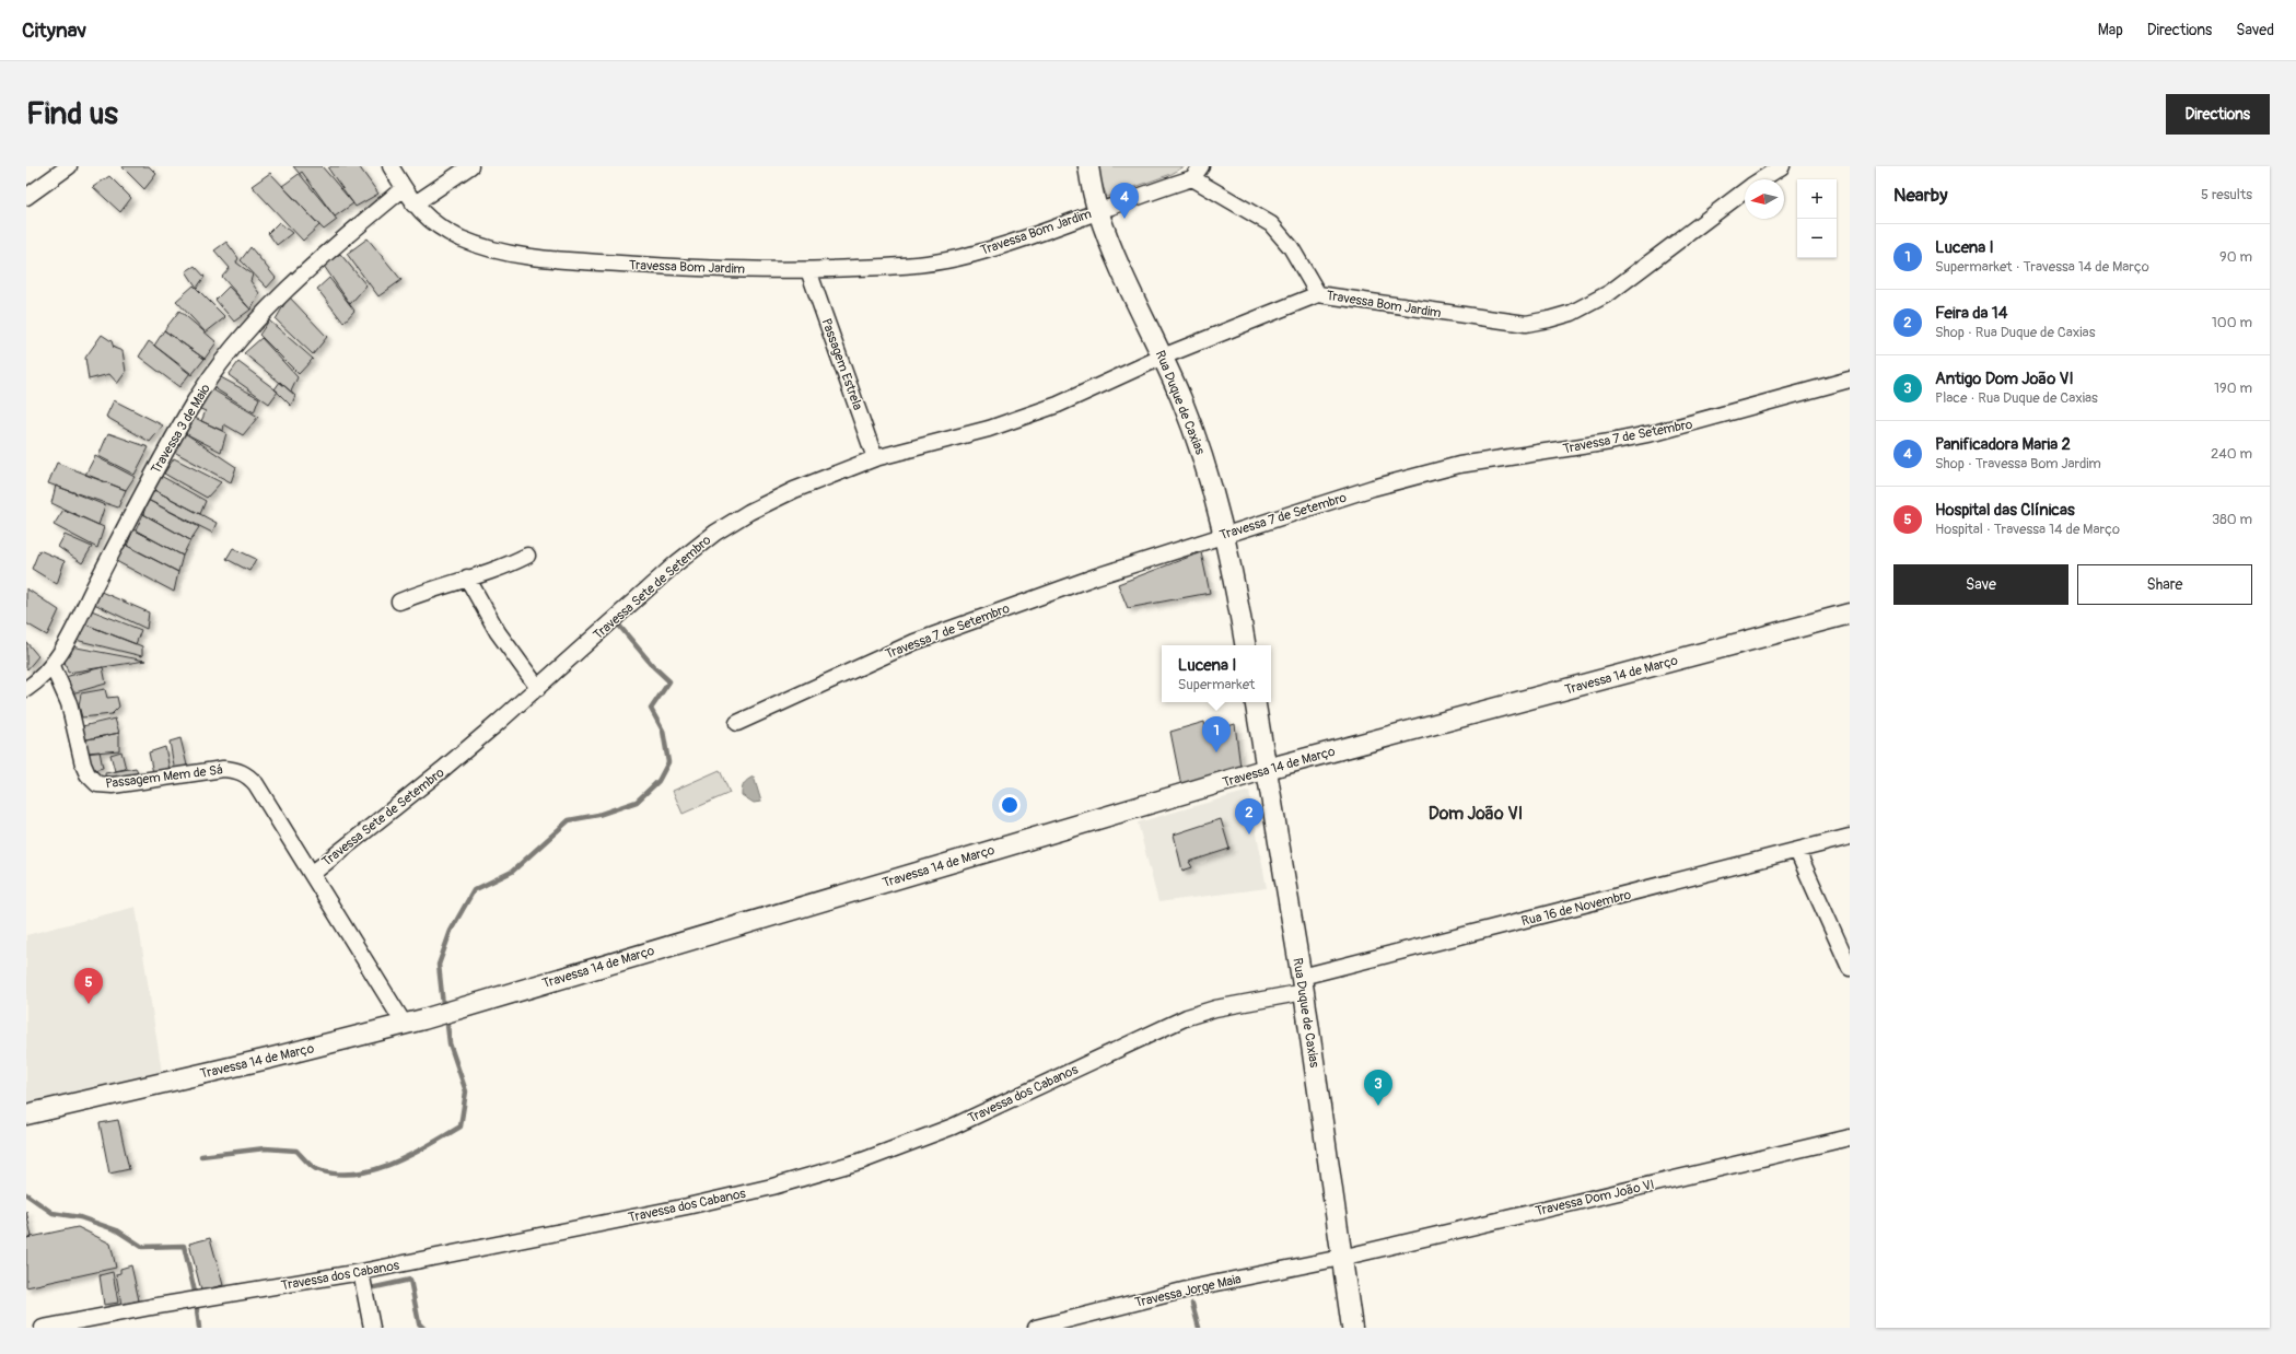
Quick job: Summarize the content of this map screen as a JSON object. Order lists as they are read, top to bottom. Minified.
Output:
{"streets":{"street":["Travessa Bom Jardim","Passagem Estrela","Rua Duque de Caxias","Travessa 3 de Maio","Travessa 7 de Setembro","Travessa Sete de Setembro","Travessa 14 de Março","Passagem Mem de Sá","Rua 16 de Novembro","Travessa dos Cabanos","Travessa Dom João VI","Travessa Jorge Maia"]},"crossings":[["Travessa Bom Jardim","Passagem Estrela"],["Travessa Bom Jardim","Rua Duque de Caxias"],["Travessa Bom Jardim","Travessa 3 de Maio"],["Travessa Bom Jardim","Travessa Sete de Setembro"],["Passagem Estrela","Travessa Sete de Setembro"],["Rua Duque de Caxias","Travessa 7 de Setembro"],["Rua Duque de Caxias","Travessa Sete de Setembro"],["Rua Duque de Caxias","Travessa 14 de Março"],["Rua Duque de Caxias","Rua 16 de Novembro"],["Rua Duque de Caxias","Travessa dos Cabanos"],["Rua Duque de Caxias","Travessa Dom João VI"],["Rua Duque de Caxias","Travessa Jorge Maia"],["Travessa 3 de Maio","Passagem Mem de Sá"],["Travessa Sete de Setembro","Passagem Mem de Sá"],["Travessa 14 de Março","Passagem Mem de Sá"],["Rua 16 de Novembro","Travessa dos Cabanos"],["Travessa Dom João VI","Travessa Jorge Maia"]],"districts":["Dom João VI"],"north":"left","page":{"header":"Citynav","nav":["Map","Directions","Saved"],"buttons":["Directions",["Save","Share"]],"title":"Find us","heading":["Nearby","5 results"],"map_buttons":["+","−"],"pins":["4","1","2","5","3"],"list":[{"mark":"1","name":"Lucena I","note":"Supermarket · Travessa 14 de Março","value":"90 m"},{"mark":"2","name":"Feira da 14","note":"Shop · Rua Duque de Caxias","value":"100 m"},{"mark":"3","name":"Antigo Dom João VI","note":"Place · Rua Duque de Caxias","value":"190 m"},{"mark":"4","name":"Panificadora Maria 2","note":"Shop · Travessa Bom Jardim","value":"240 m"},{"mark":"5","name":"Hospital das Clínicas","note":"Hospital · Travessa 14 de Março","value":"380 m"}],"popup":["Lucena I","Supermarket"]}}
